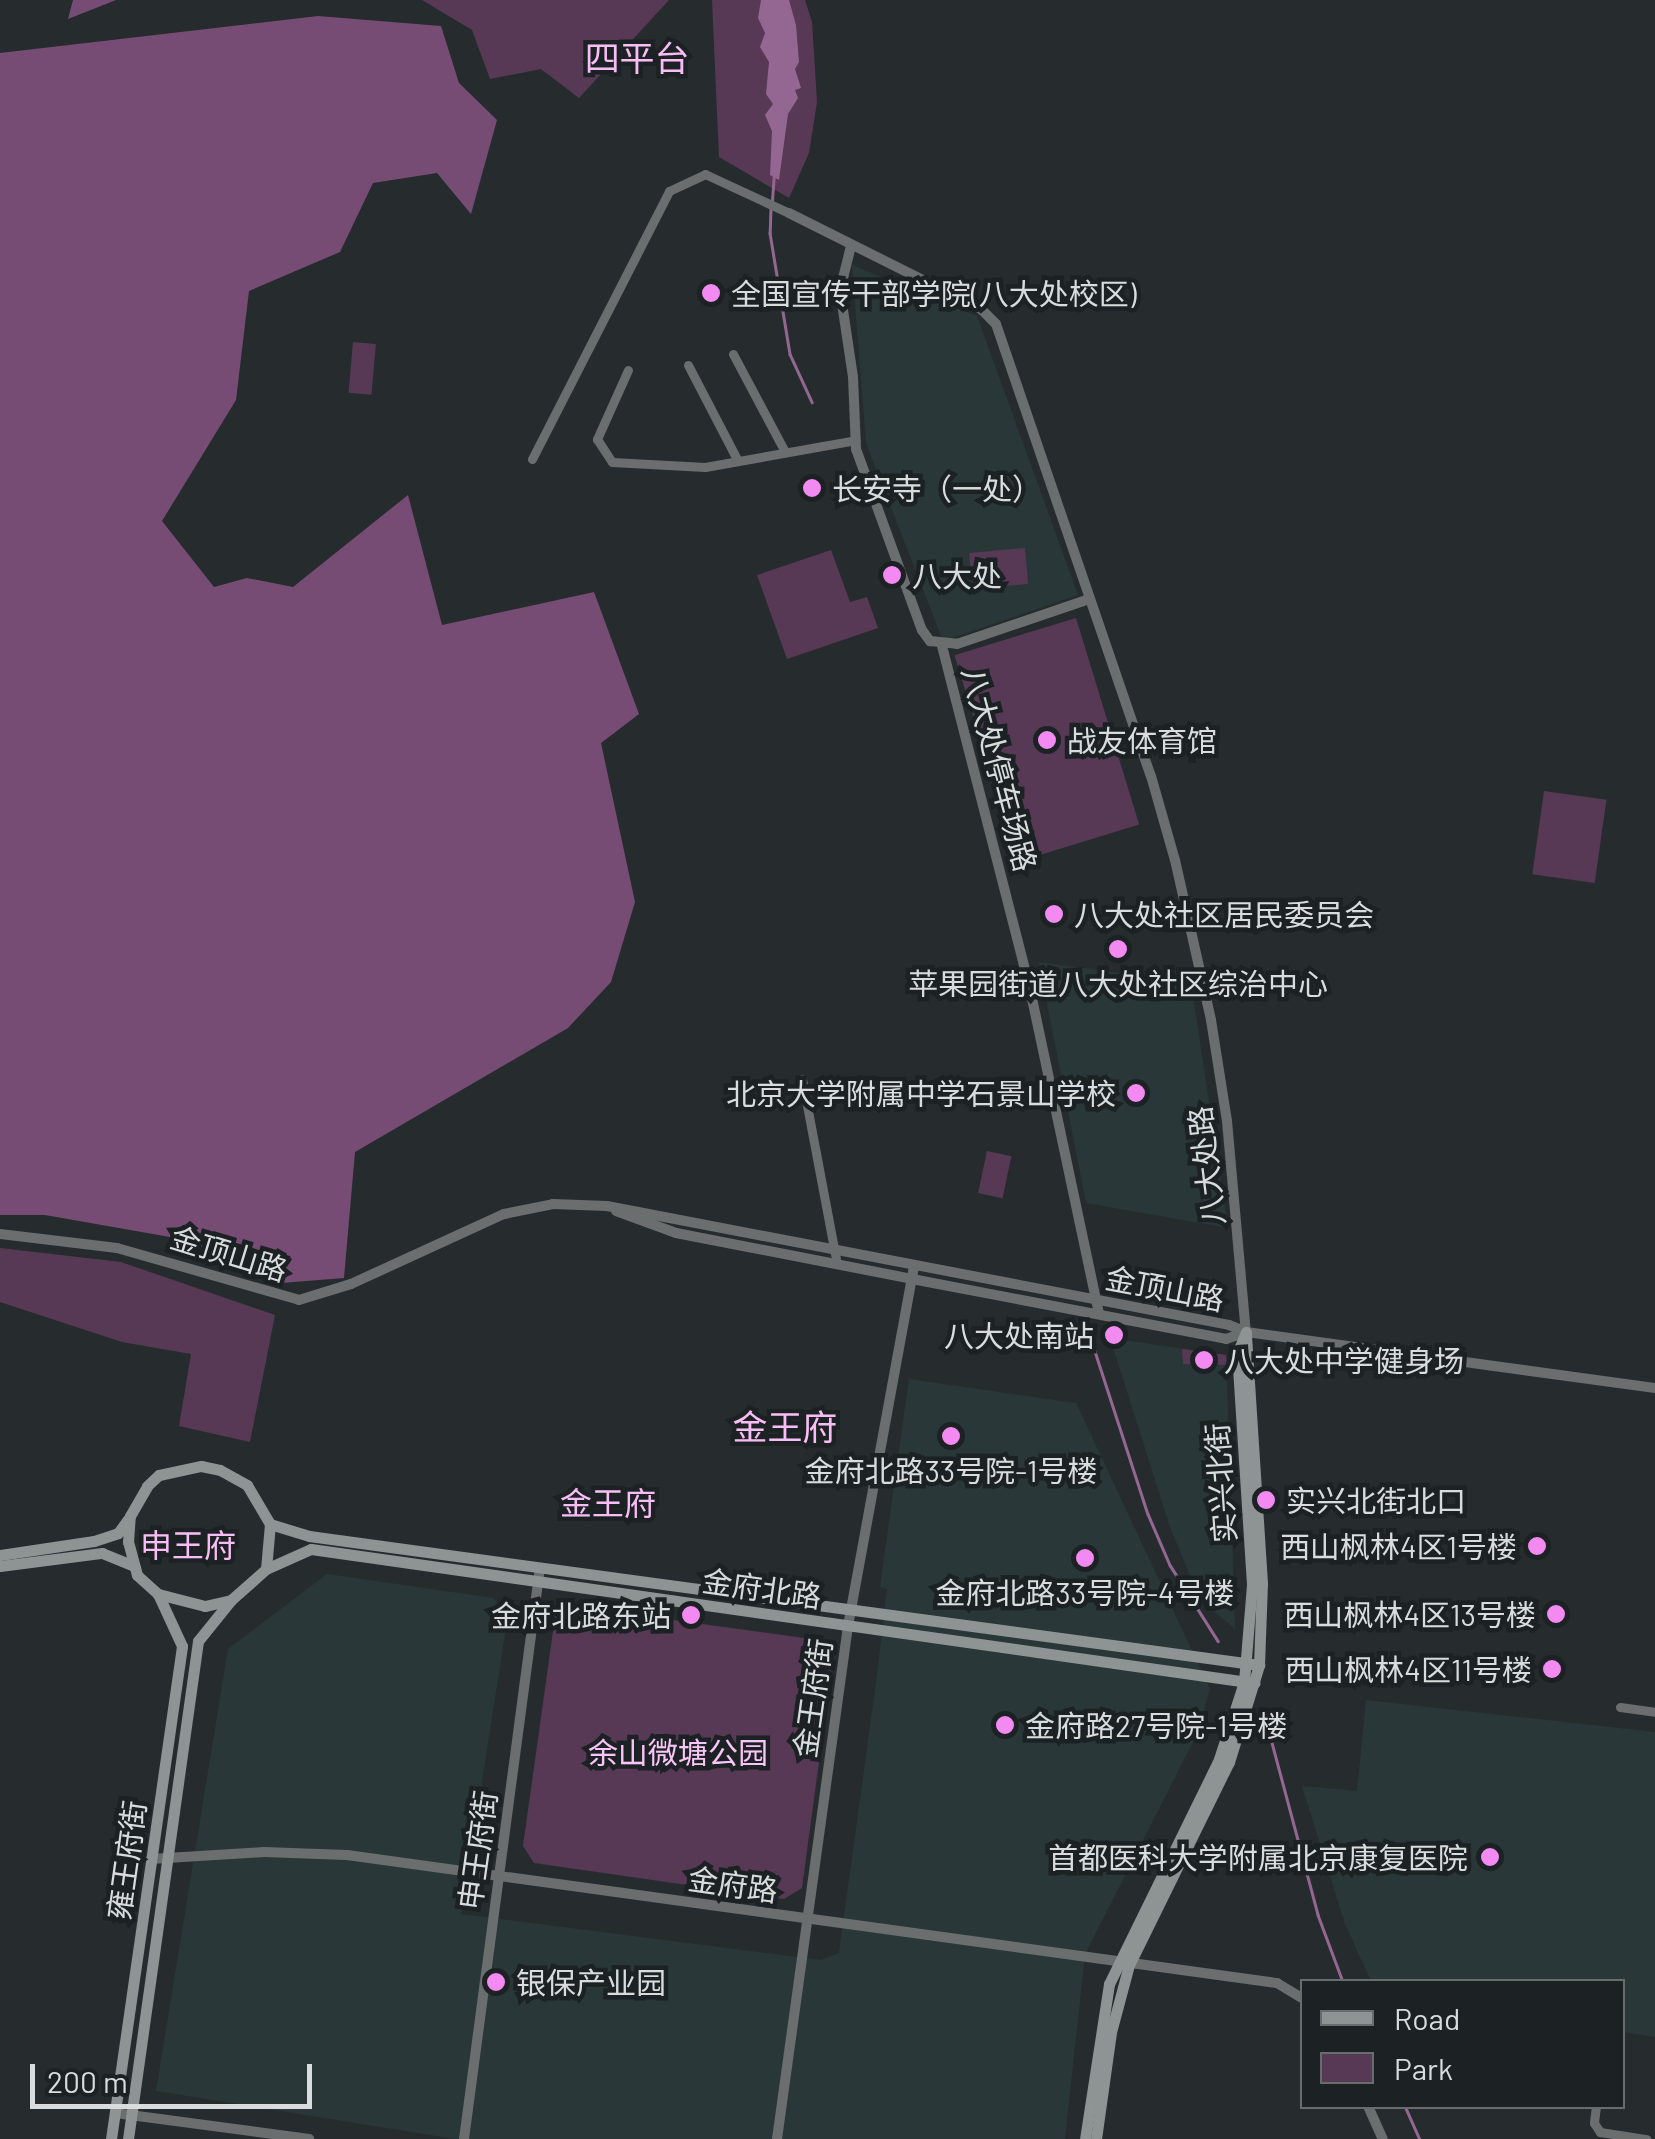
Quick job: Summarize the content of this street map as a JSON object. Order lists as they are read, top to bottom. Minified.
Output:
{"streets":{"main road":["实兴北街","金府北路","雍王府街"],"street":["八大处停车场路","八大处路","金顶山路","金王府街","申王府街","金府路"]},"crossings":[["八大处停车场路","八大处路"],["八大处停车场路","金顶山路"],["八大处路","金顶山路"],["八大处路","实兴北街"],["金顶山路","实兴北街"],["金顶山路","金王府街"],["实兴北街","金府北路"],["实兴北街","金府路"],["金府北路","金王府街"],["金府北路","申王府街"],["金府北路","雍王府街"],["金王府街","金府路"],["申王府街","金府路"],["雍王府街","金府路"]],"districts":["四平台","金王府","金王府","申王府"],"parks":["余山微塘公园"],"places":["全国宣传干部学院(八大处校区)","长安寺（一处）","八大处","战友体育馆","八大处社区居民委员会","苹果园街道八大处社区综治中心","北京大学附属中学石景山学校","八大处南站","八大处中学健身场","金府北路33号院-1号楼","实兴北街北口","西山枫林4区1号楼","金府北路33号院-4号楼","西山枫林4区13号楼","金府北路东站","西山枫林4区11号楼","金府路27号院-1号楼","首都医科大学附属北京康复医院","银保产业园"],"legend":["Road","Park"],"scale_bar":"200 m"}
